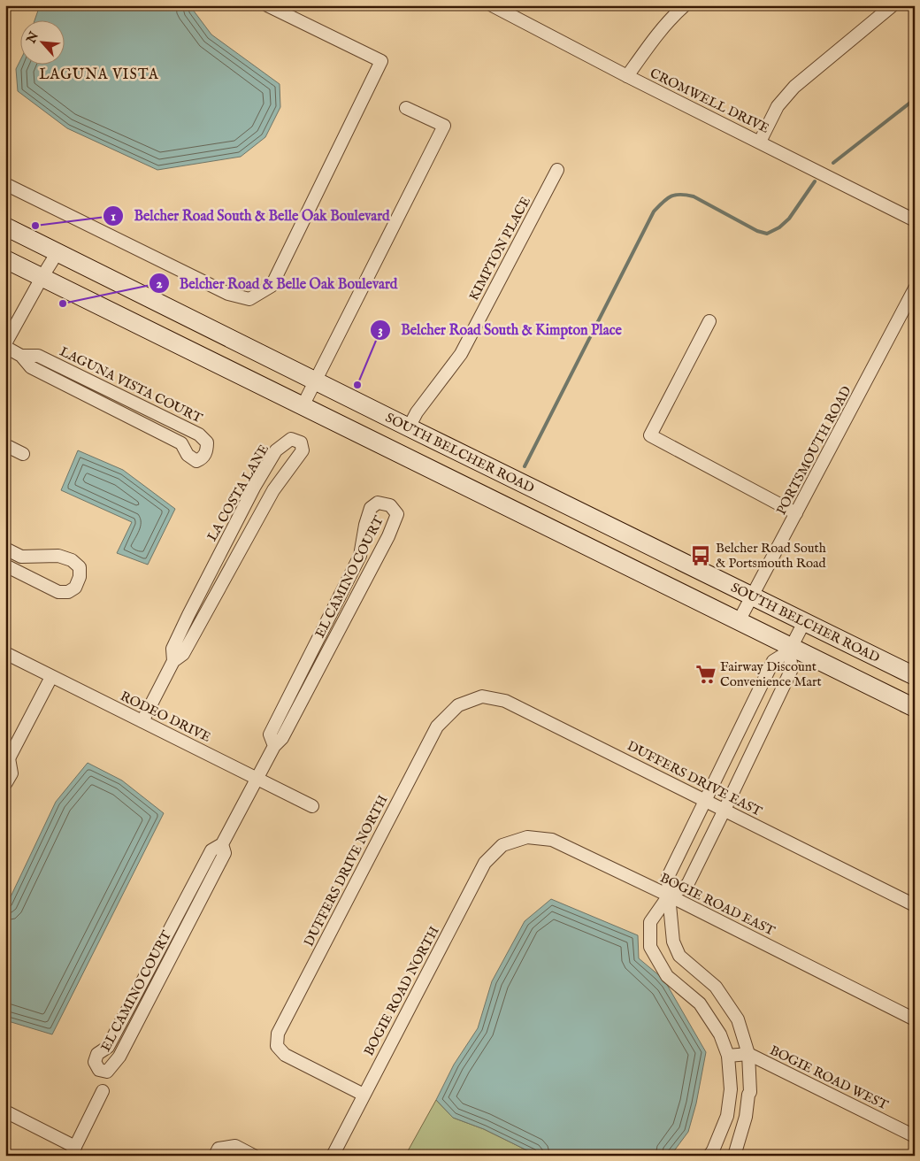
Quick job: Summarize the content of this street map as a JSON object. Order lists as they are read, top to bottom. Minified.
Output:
{"streets":{"main road":["SOUTH BELCHER ROAD"],"street":["CROMWELL DRIVE","KIMPTON PLACE","LAGUNA VISTA COURT","PORTSMOUTH ROAD","LA COSTA LANE","EL CAMINO COURT","RODEO DRIVE","DUFFERS DRIVE EAST","DUFFERS DRIVE NORTH","BOGIE ROAD EAST","BOGIE ROAD NORTH","BOGIE ROAD WEST"]},"crossings":[["KIMPTON PLACE","SOUTH BELCHER ROAD"],["PORTSMOUTH ROAD","SOUTH BELCHER ROAD"],["LA COSTA LANE","RODEO DRIVE"],["EL CAMINO COURT","RODEO DRIVE"],["DUFFERS DRIVE EAST","DUFFERS DRIVE NORTH"],["DUFFERS DRIVE NORTH","BOGIE ROAD NORTH"],["BOGIE ROAD EAST","BOGIE ROAD NORTH"]],"districts":["LAGUNA VISTA"],"places":{"other":["Belcher Road South & Belle Oak Boulevard","Belcher Road & Belle Oak Boulevard","Belcher Road South & Kimpton Place"],"bus stop":["Belcher Road South & Portsmouth Road"],"supermarket":["Fairway Discount Convenience Mart"]},"north":"top left"}
